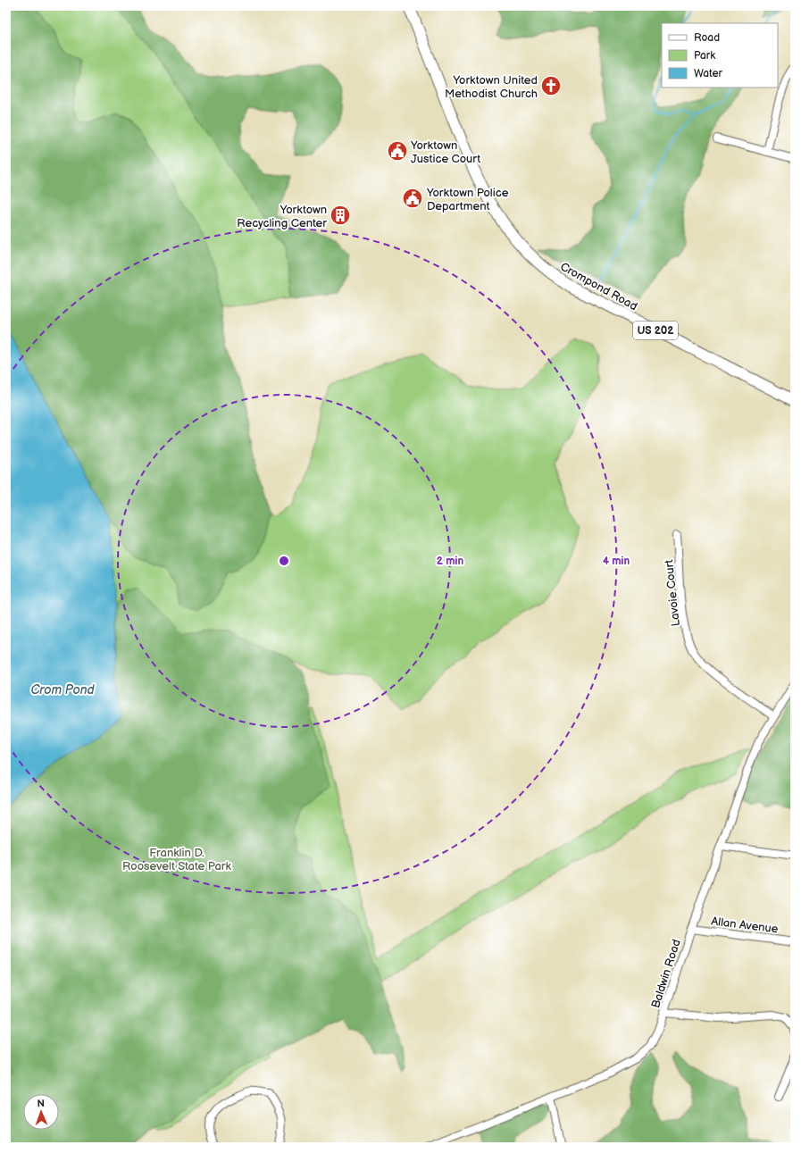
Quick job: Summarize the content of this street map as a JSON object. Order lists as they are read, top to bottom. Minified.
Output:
{"streets":{"highway":["Crompond Road","US 202"],"street":["Lavoie Court","Allan Avenue","Baldwin Road"]},"crossings":[["Lavoie Court","Baldwin Road"],["Allan Avenue","Baldwin Road"]],"water":["Crom Pond"],"parks":["Franklin D. Roosevelt State Park"],"places":{"church":["Yorktown United Methodist Church"],"public building":["Yorktown Justice Court","Yorktown Police Department"],"building":["Yorktown Recycling Center"]},"legend":["Road","Park","Water"],"north":"top","rings":["2 min","4 min"]}
